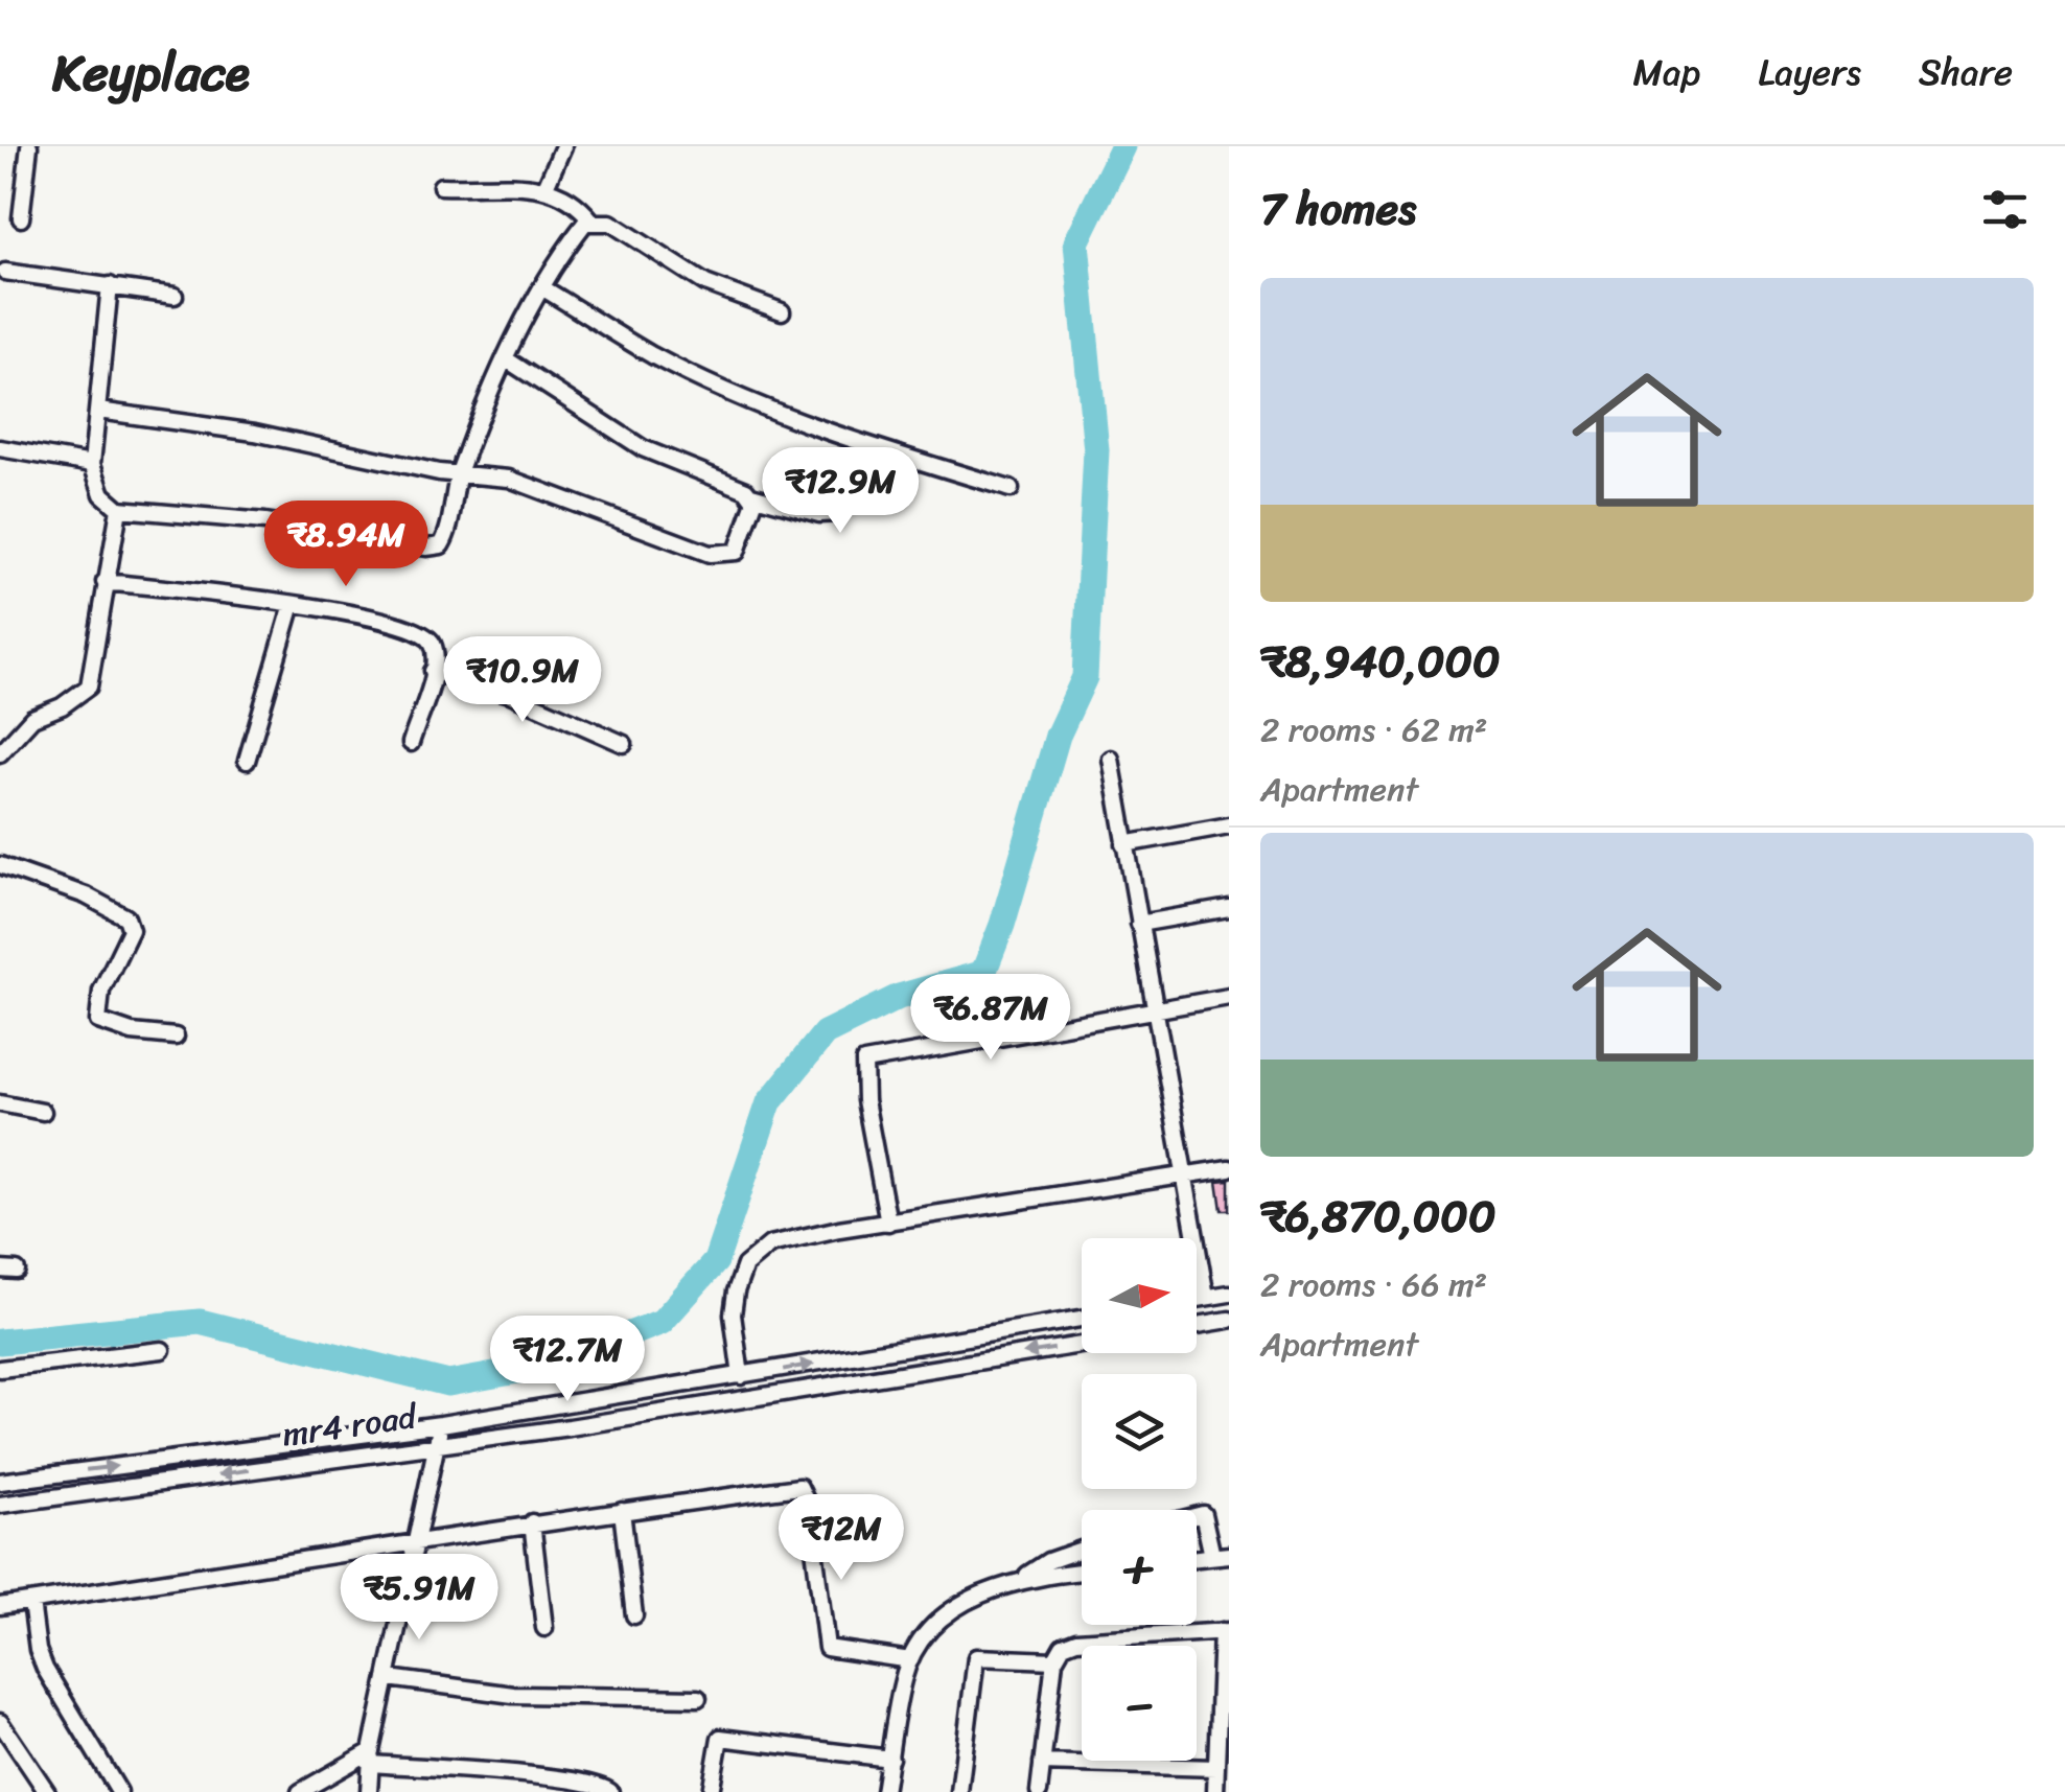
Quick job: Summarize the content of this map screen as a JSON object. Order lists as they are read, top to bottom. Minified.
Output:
{"streets":{"street":["mr4 road"]},"north":"right","page":{"header":"Keyplace","nav":["Map","Layers","Share"],"heading":"7 homes","list":[{"name":"₹8,940,000","note":"2 rooms · 62 m² · Apartment"},{"name":"₹6,870,000","note":"2 rooms · 66 m² · Apartment"}],"price":["₹12.9M","₹8.94M","₹10.9M","₹6.87M","₹12.7M","₹12M","₹5.91M"],"map_buttons":["+","−"]}}
